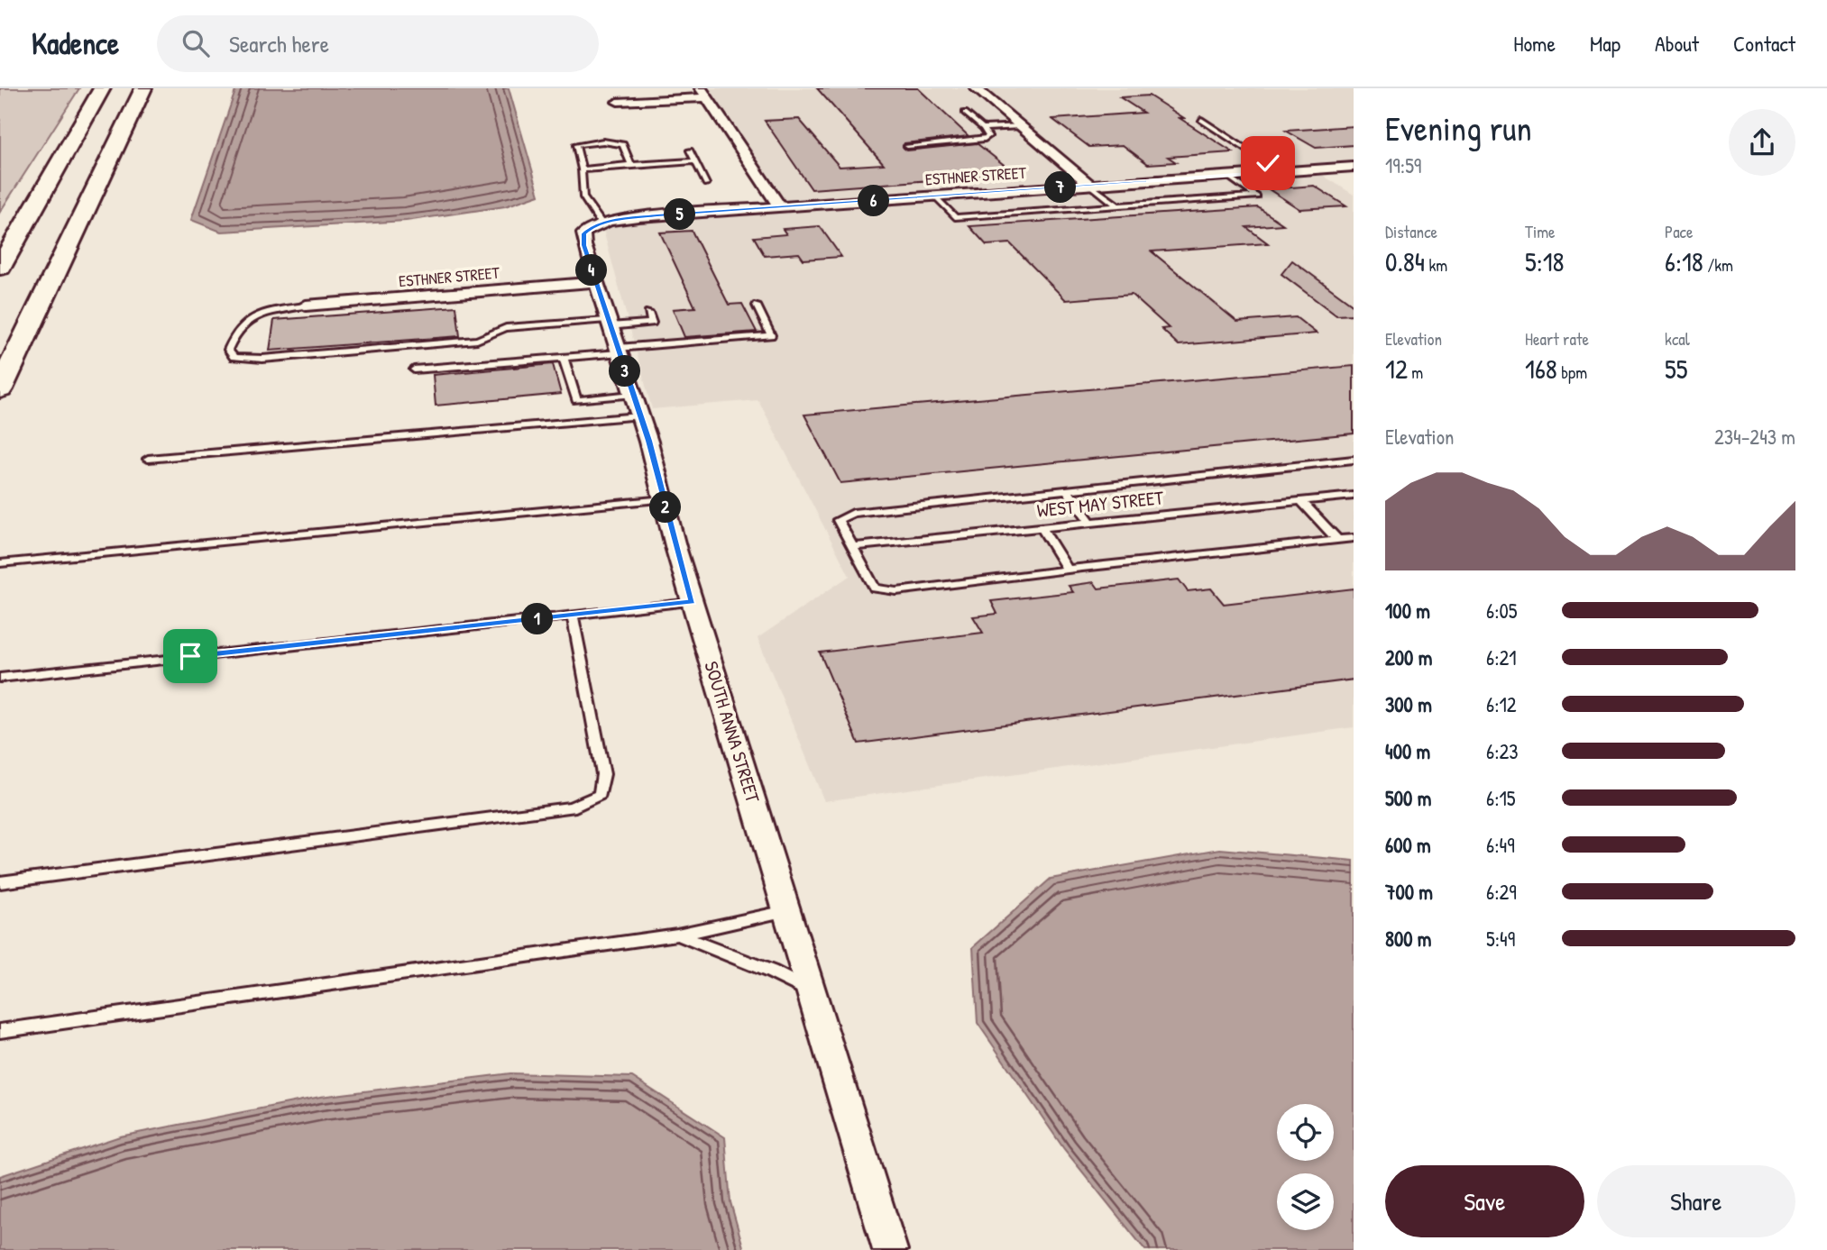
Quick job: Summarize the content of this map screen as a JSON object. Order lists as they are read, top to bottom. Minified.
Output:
{"streets":{"street":["ESTHNER STREET","SOUTH ANNA STREET"],"lane":["WEST MAY STREET"]},"crossings":[["ESTHNER STREET","SOUTH ANNA STREET"]],"page":{"header":"Kadence","search":"Search here","nav":["Home","Map","About","Contact"],"heading":["Evening run","19:59"],"pins":["7","6","5","4","3","2","1"],"stats":[["Distance","0.84 km"],["Time","5:18"],["Pace","6:18 /km"],["Elevation","12 m"],["Heart rate","168 bpm"],["kcal","55"]],"chart":["Elevation","234–243 m"],"list":[{"name":"100 m","note":"6:05"},{"name":"200 m","note":"6:21"},{"name":"300 m","note":"6:12"},{"name":"400 m","note":"6:23"},{"name":"500 m","note":"6:15"},{"name":"600 m","note":"6:49"},{"name":"700 m","note":"6:29"},{"name":"800 m","note":"5:49"}],"buttons":["Save","Share"]}}
